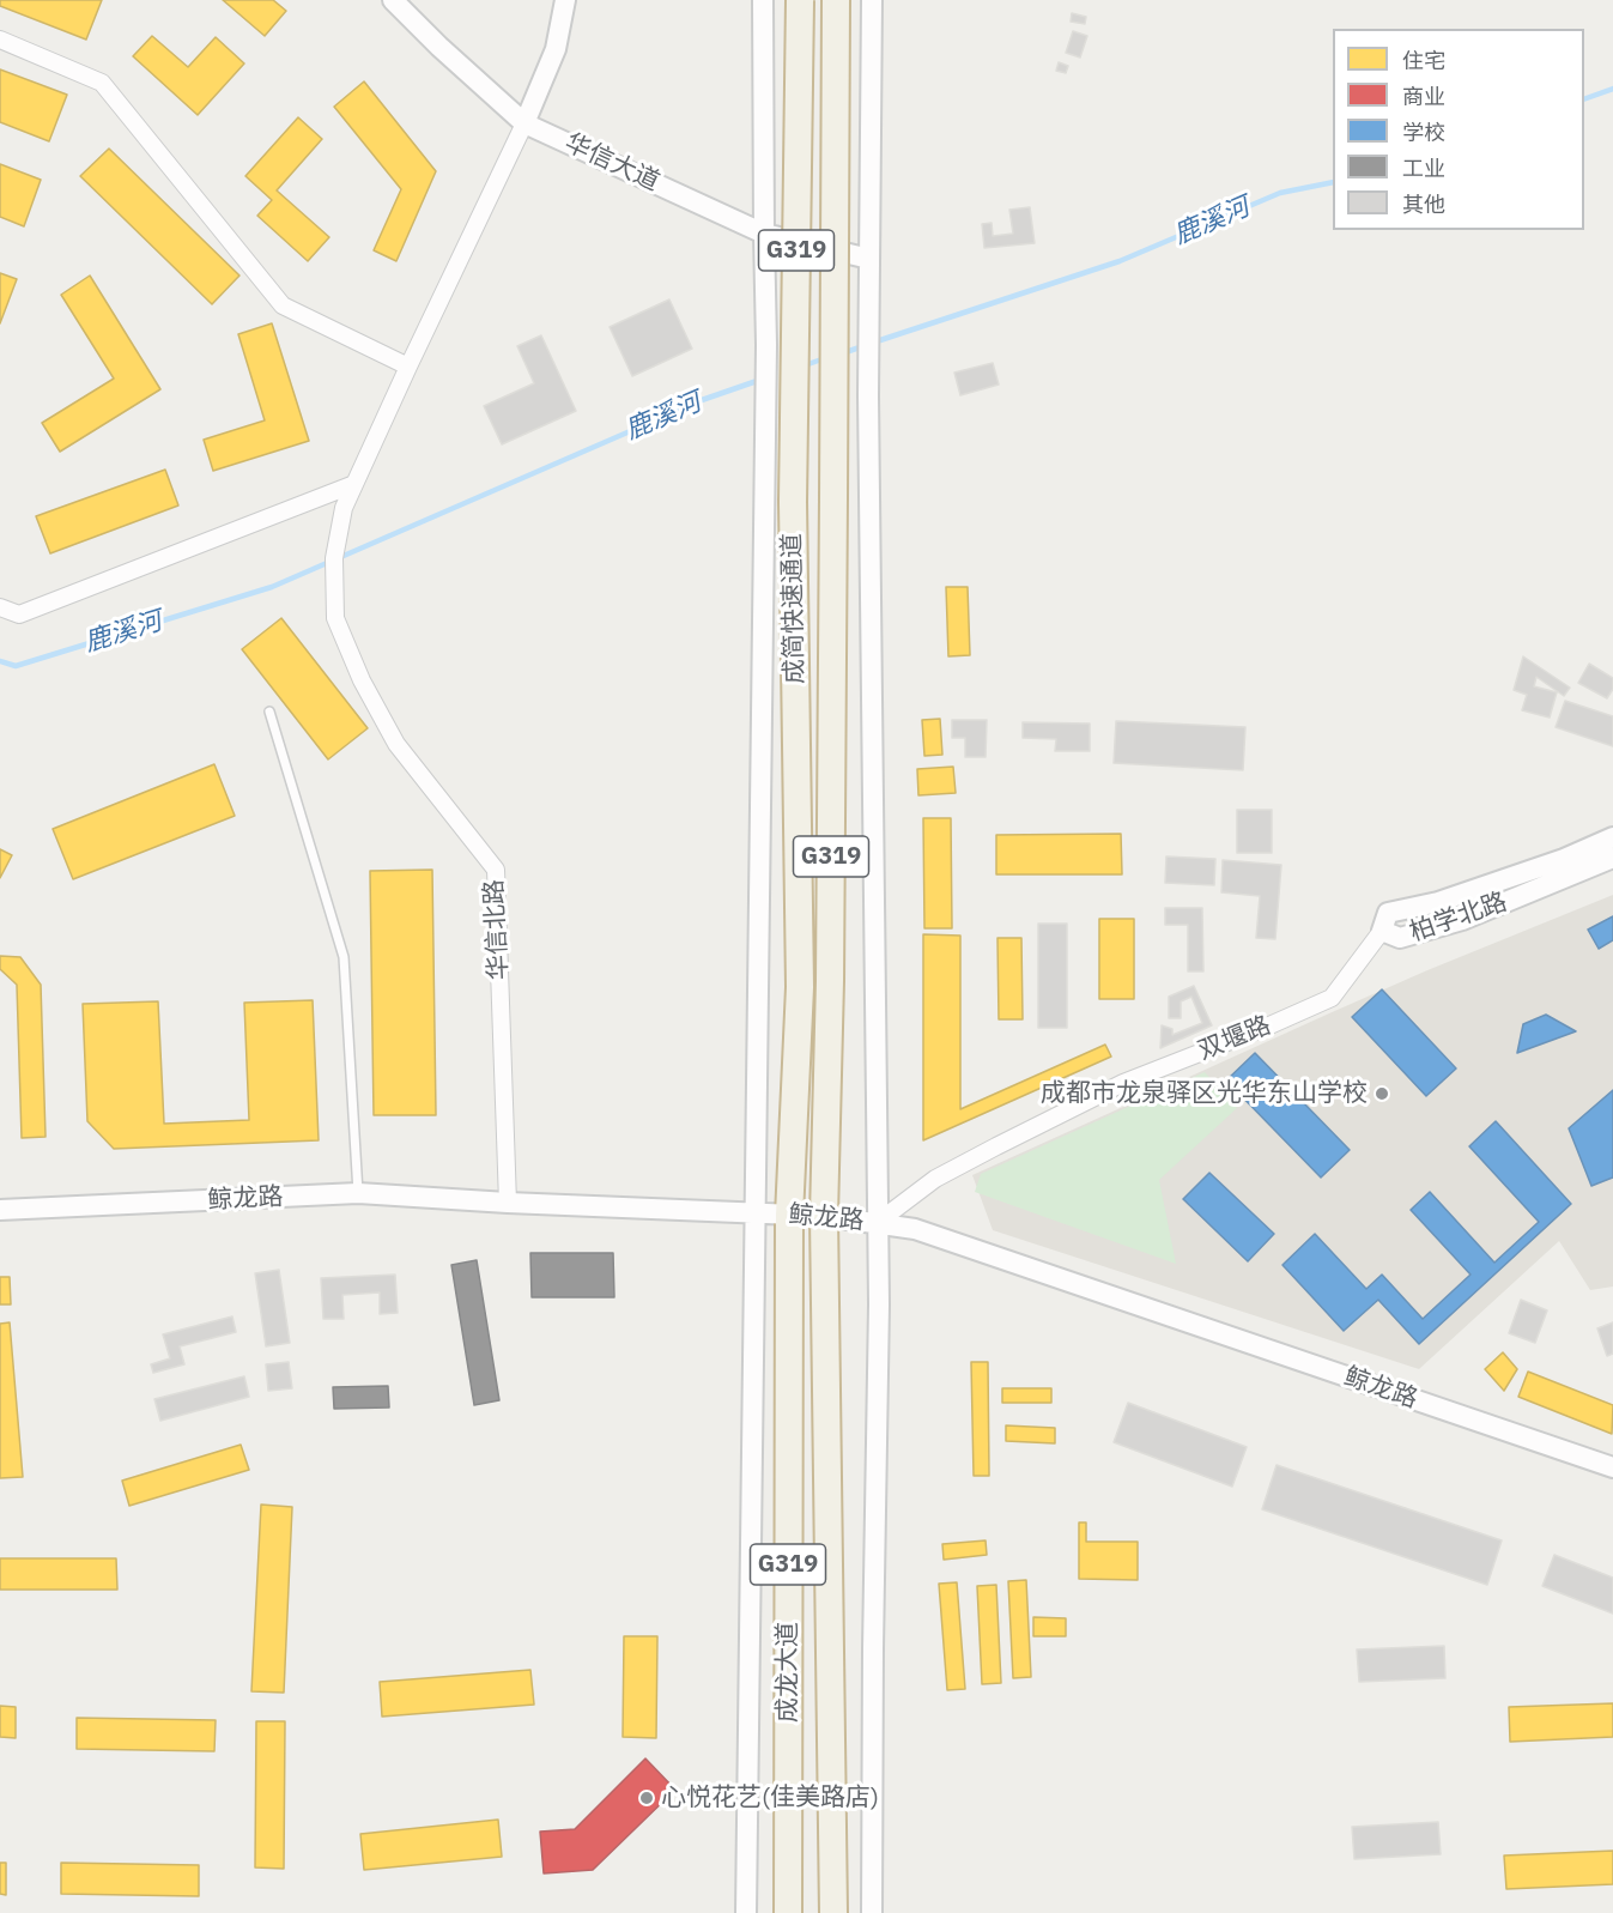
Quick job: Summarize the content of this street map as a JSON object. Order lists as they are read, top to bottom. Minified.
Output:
{"streets":{"highway":["G319","成简快速通道","成龙大道"],"street":["华信大道","柏学北路","华信北路","双堰路","鲸龙路"]},"crossings":[["成简快速通道","鲸龙路"],["成简快速通道","成龙大道"],["柏学北路","双堰路"],["华信北路","鲸龙路"],["双堰路","鲸龙路"],["鲸龙路","成龙大道"]],"water":["鹿溪河"],"places":["成都市龙泉驿区光华东山学校","心悦花艺(佳美路店)"],"legend":["住宅","商业","学校","工业","其他"]}
